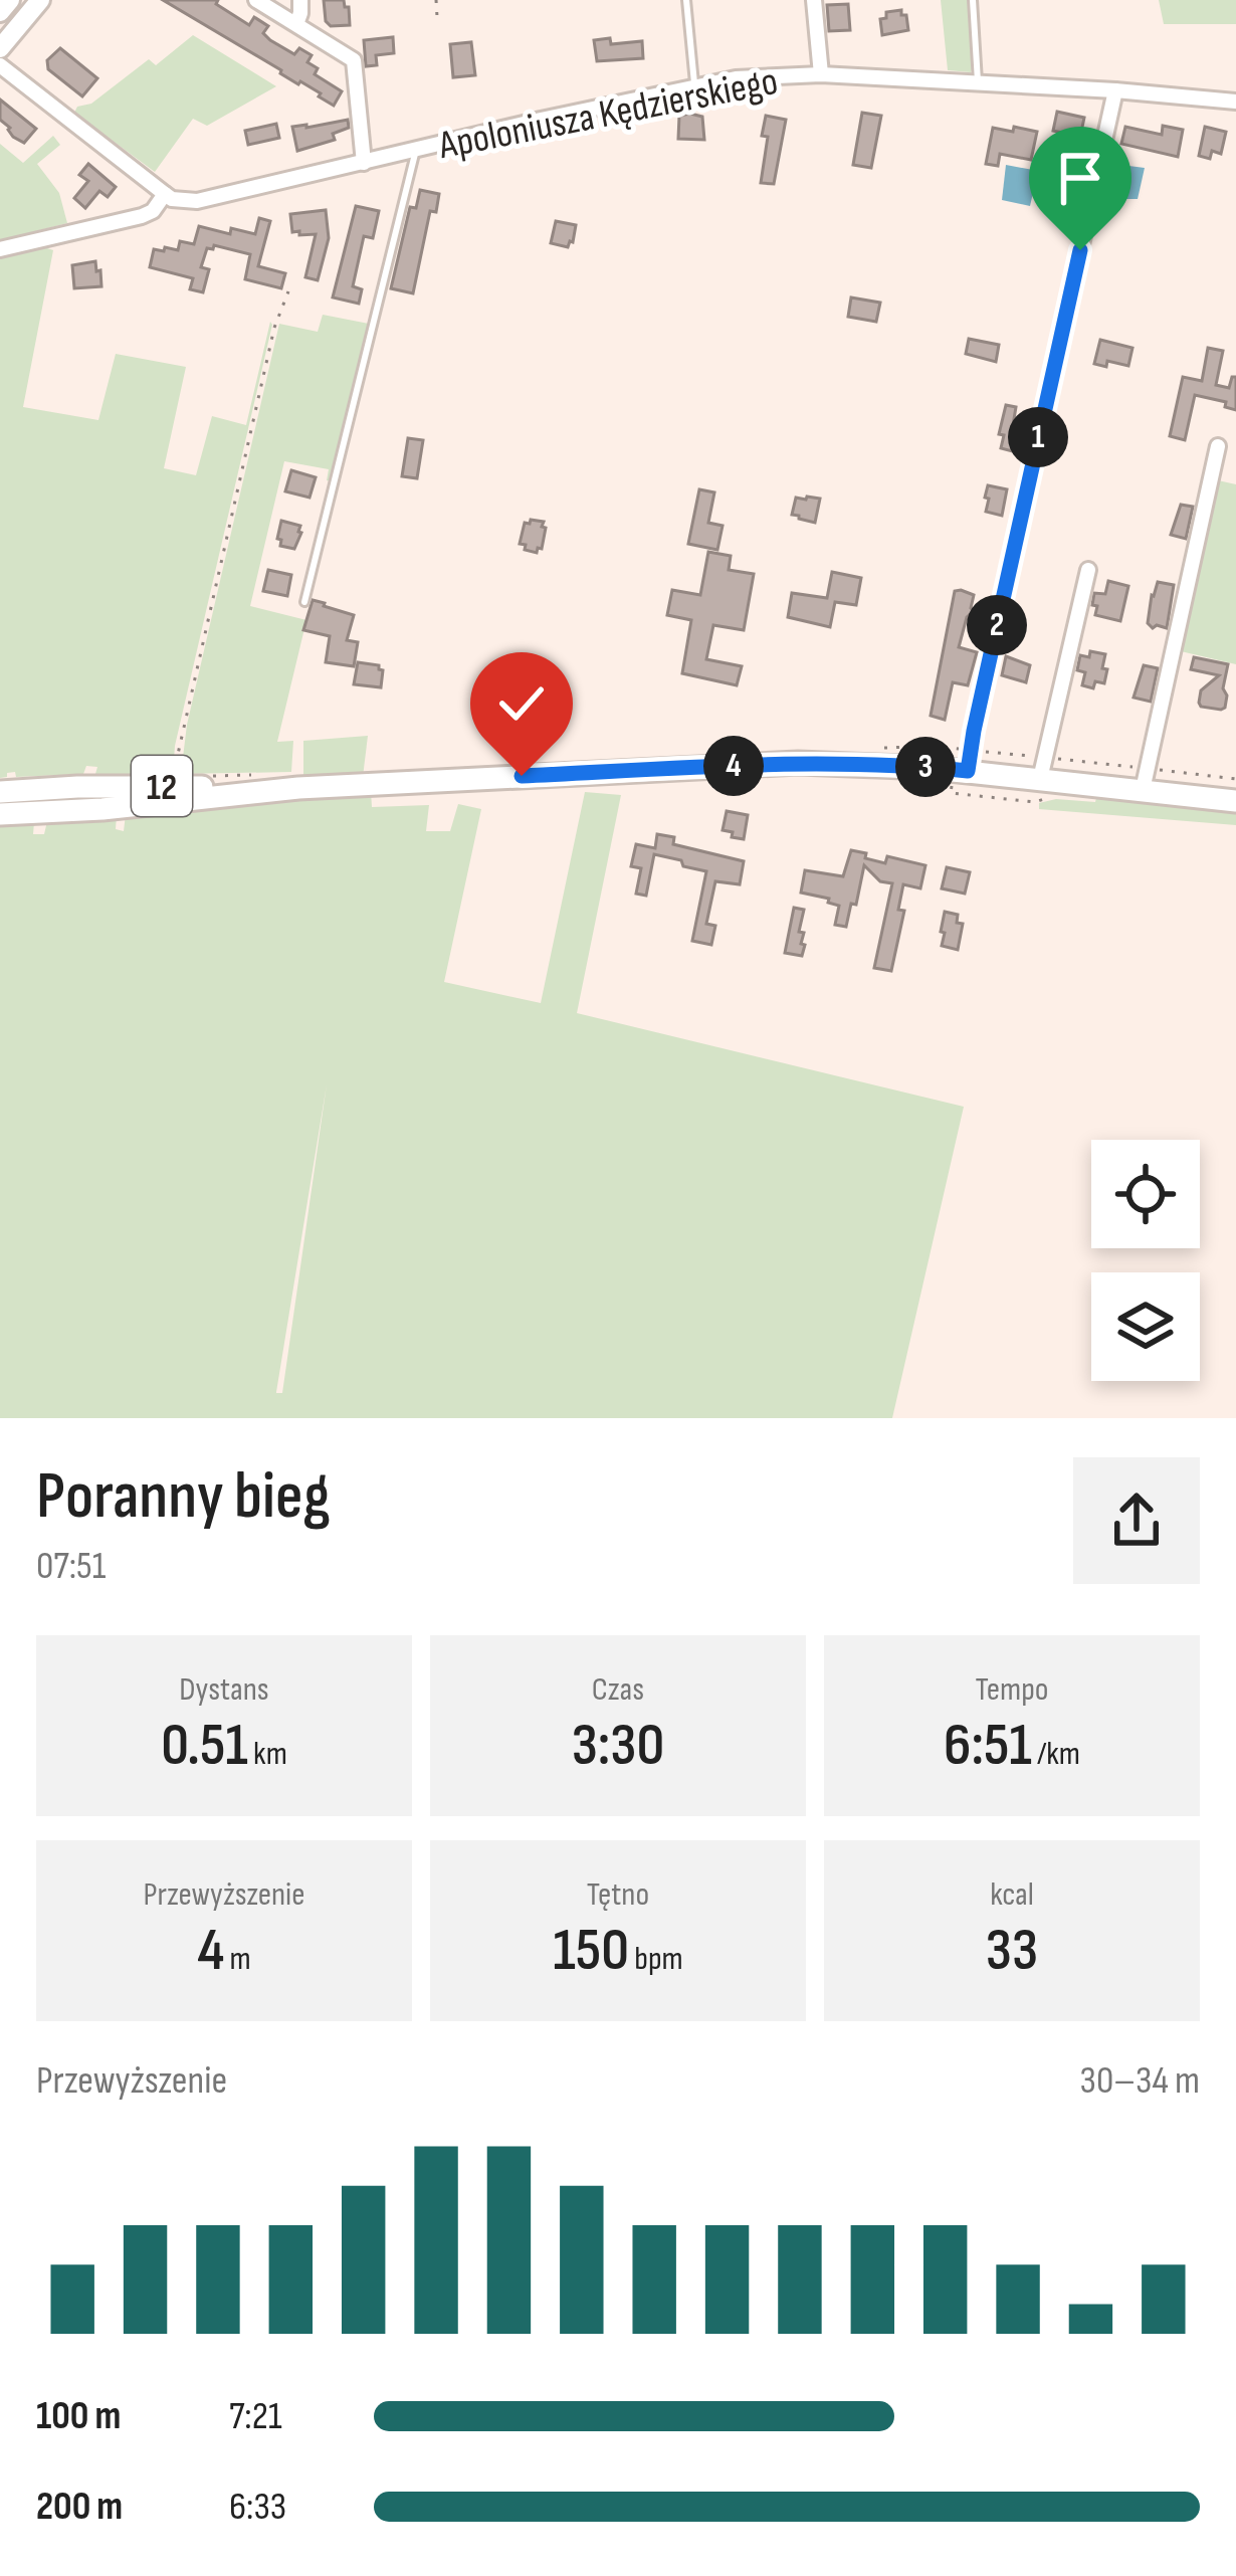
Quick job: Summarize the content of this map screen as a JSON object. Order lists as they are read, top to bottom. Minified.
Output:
{"streets":{"main road":["12"],"street":["Apoloniusza Kędzierskiego"]},"page":{"pins":["1","2","4","3"],"heading":["Poranny bieg","07:51"],"stats":[["Dystans","0.51 km"],["Czas","3:30"],["Tempo","6:51 /km"],["Przewyższenie","4 m"],["Tętno","150 bpm"],["kcal","33"]],"chart":["Przewyższenie","30–34 m"],"list":[{"name":"100 m","note":"7:21"},{"name":"200 m","note":"6:33"}]}}
